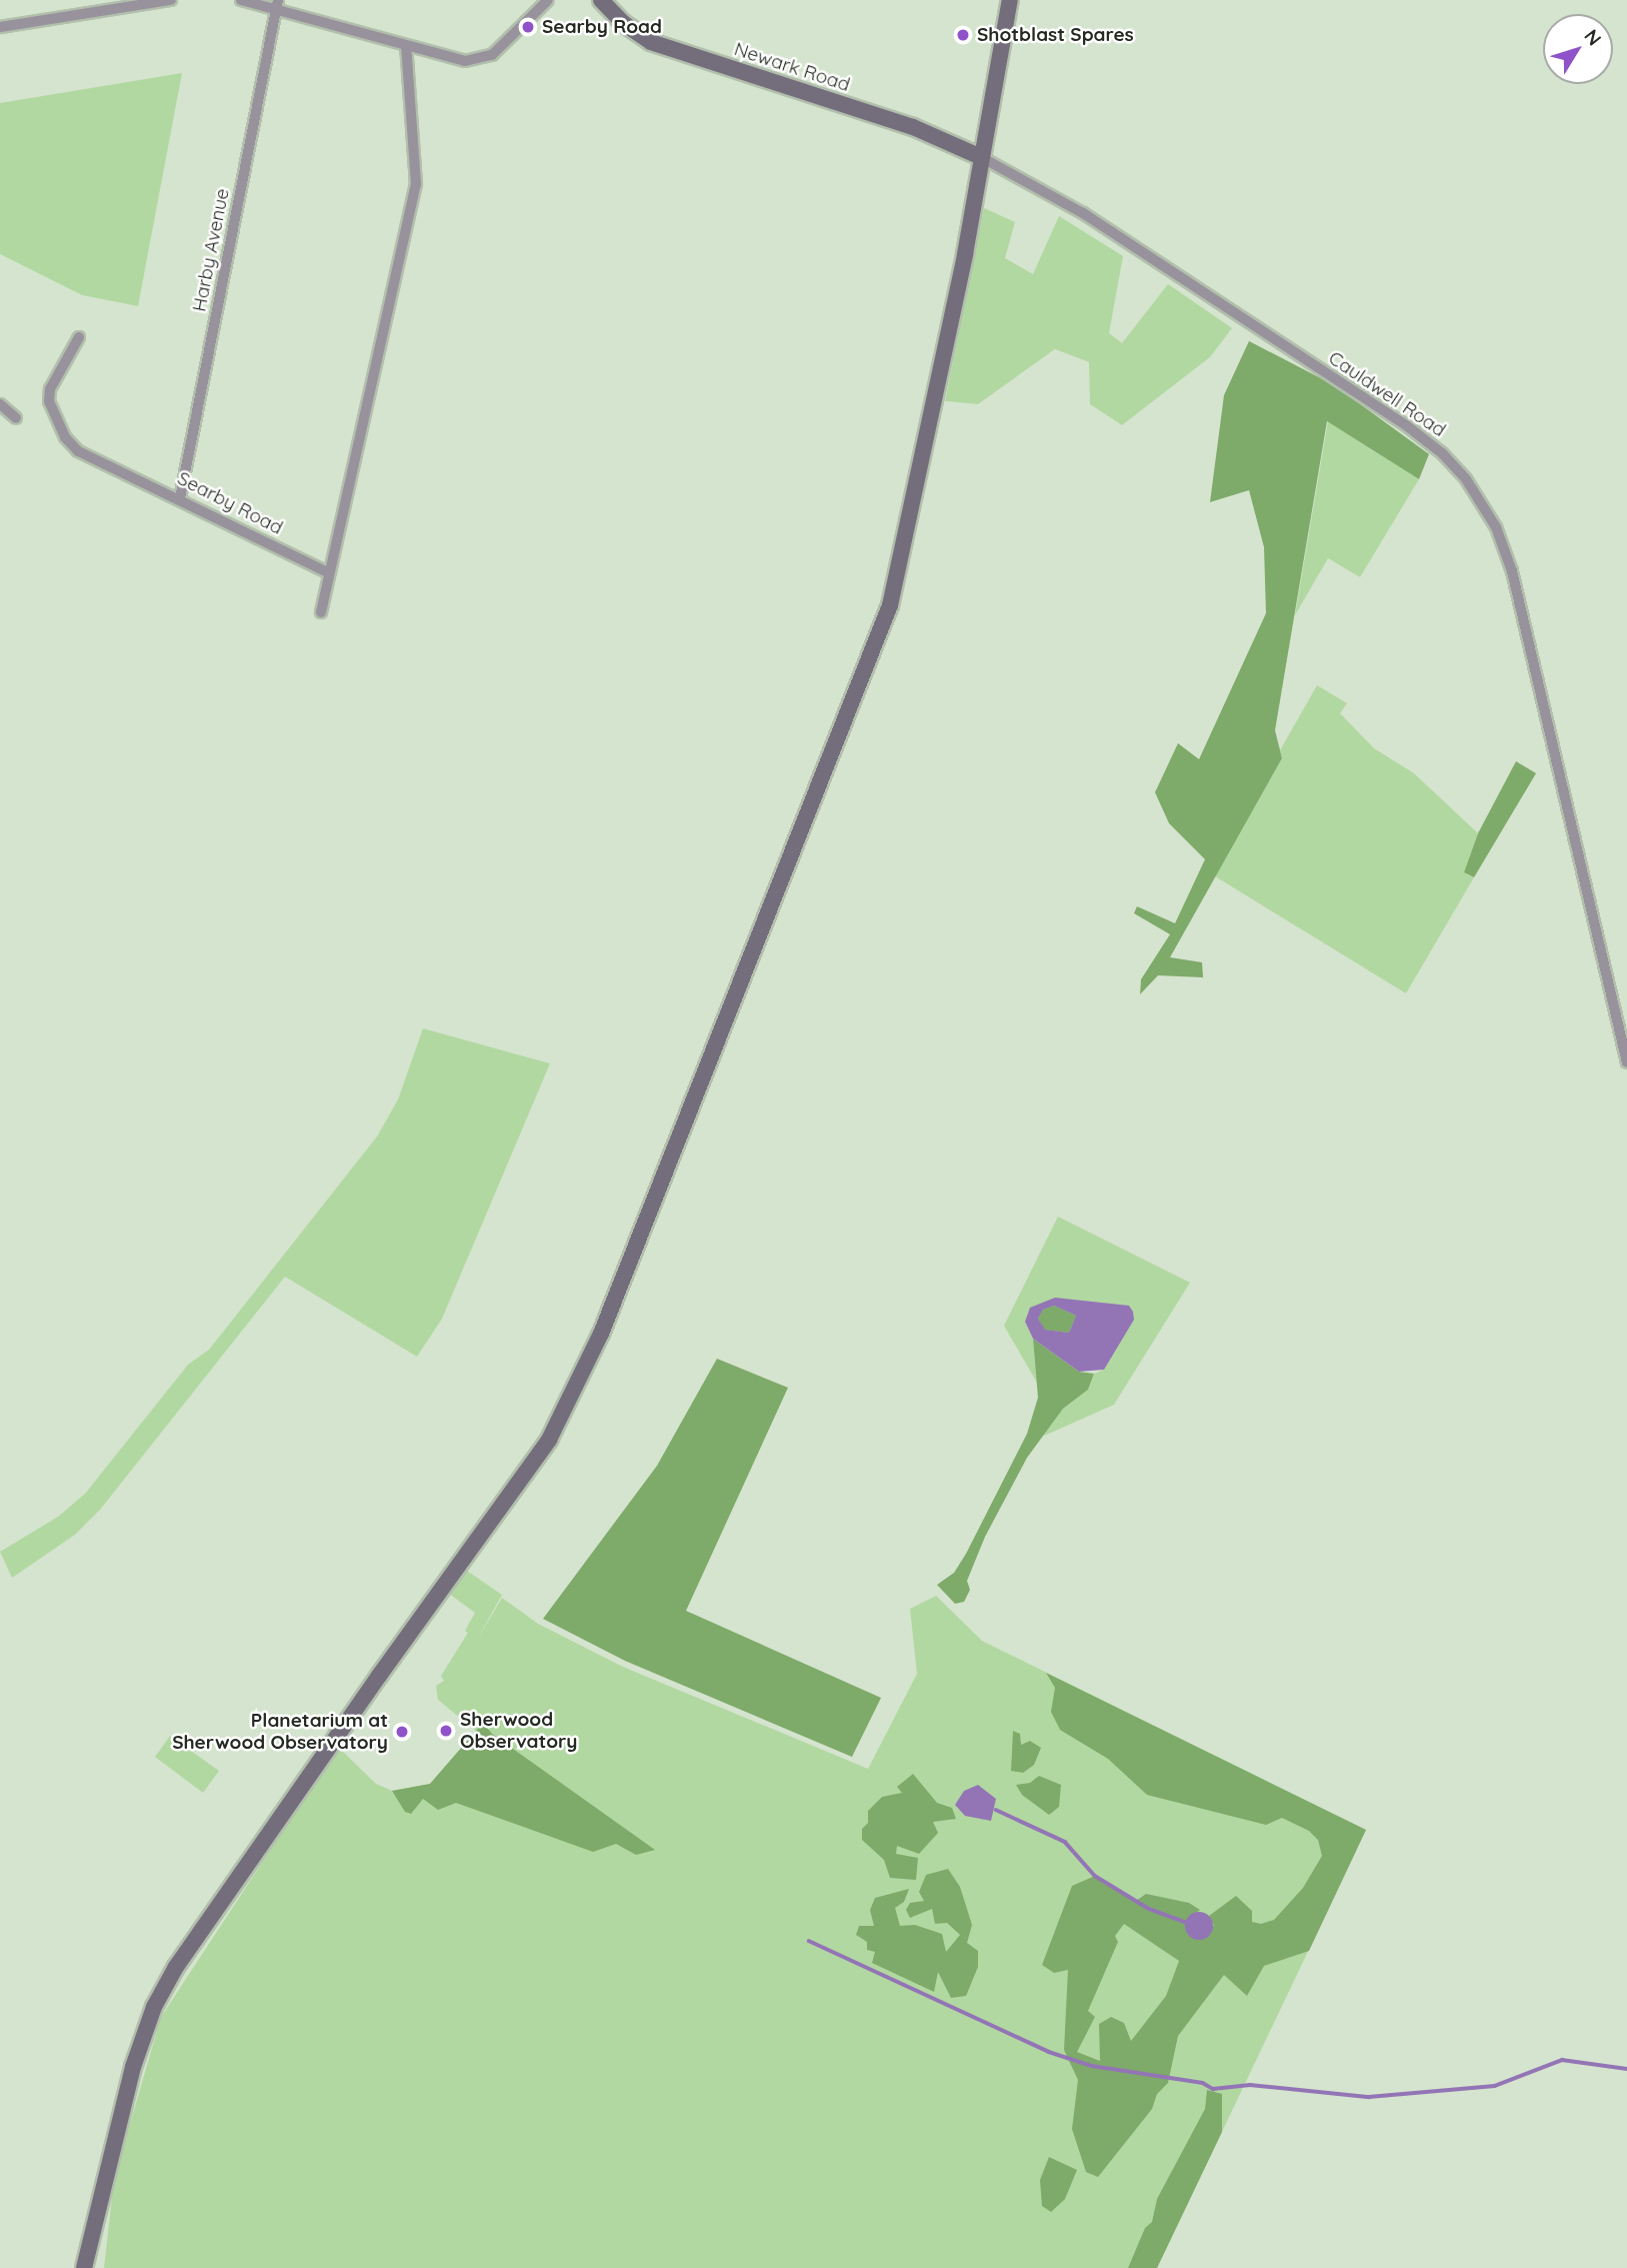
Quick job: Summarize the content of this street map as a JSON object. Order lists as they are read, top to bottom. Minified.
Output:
{"streets":{"main road":["Newark Road"],"street":["Harby Avenue","Cauldwell Road","Searby Road"]},"crossings":[["Newark Road","Cauldwell Road"],["Harby Avenue","Searby Road"]],"places":["Searby Road","Shotblast Spares","Sherwood Observatory","Planetarium at Sherwood Observatory"],"north":"top right"}
